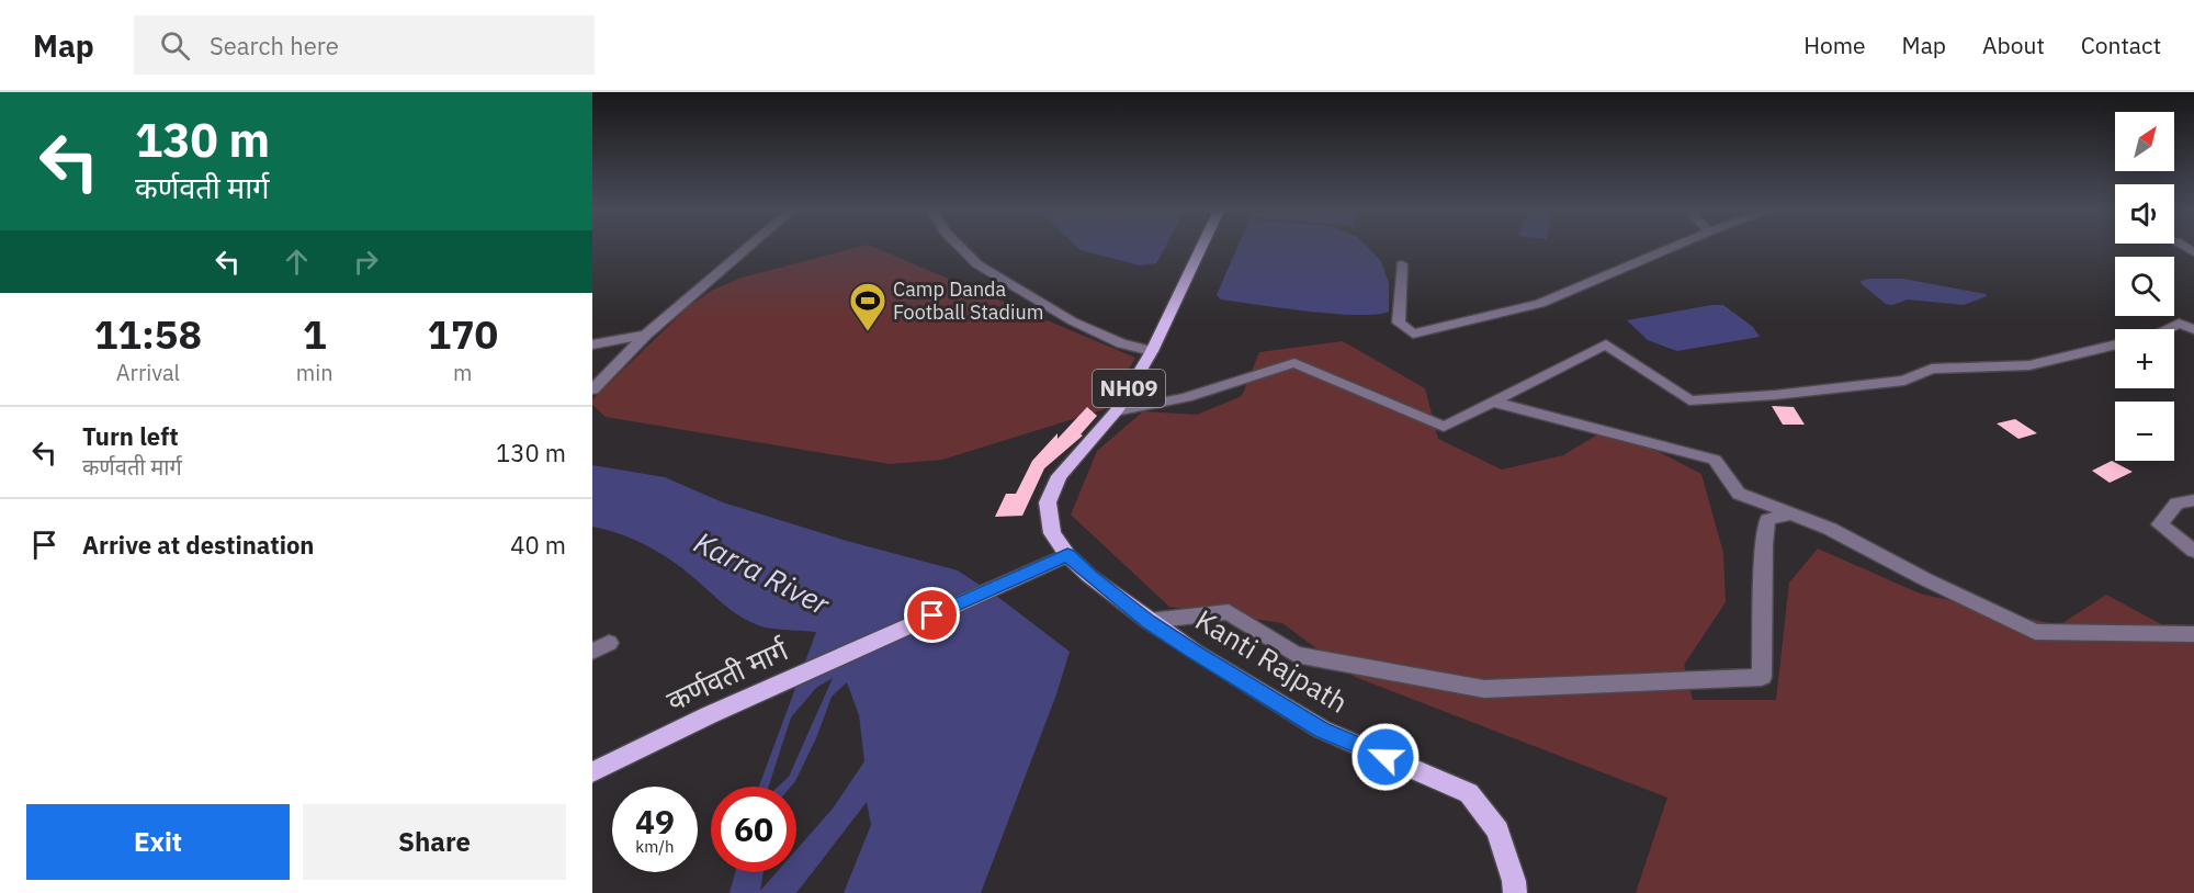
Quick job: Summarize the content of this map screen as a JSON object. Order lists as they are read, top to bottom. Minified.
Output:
{"streets":{"main road":["NH09","Kanti Rajpath","कर्णवती मार्ग"]},"crossings":[["NH09","Kanti Rajpath"],["NH09","कर्णवती मार्ग"],["Kanti Rajpath","कर्णवती मार्ग"]],"water":["Karra River"],"places":{"sports":["Camp Danda Football Stadium"]},"north":"top right","page":{"header":"Map","search":"Search here","nav":["Home","Map","About","Contact"],"turn":["130 m","कर्णवती मार्ग"],"map_buttons":["+","−"],"eta":["11:58","Arrival","1","min","170","m"],"list":[{"name":"Turn left","note":"कर्णवती मार्ग","value":"130 m"},{"name":"Arrive at destination","value":"40 m"}],"speed":"49 km/h","limit":"60","buttons":["Exit","Share"]}}
